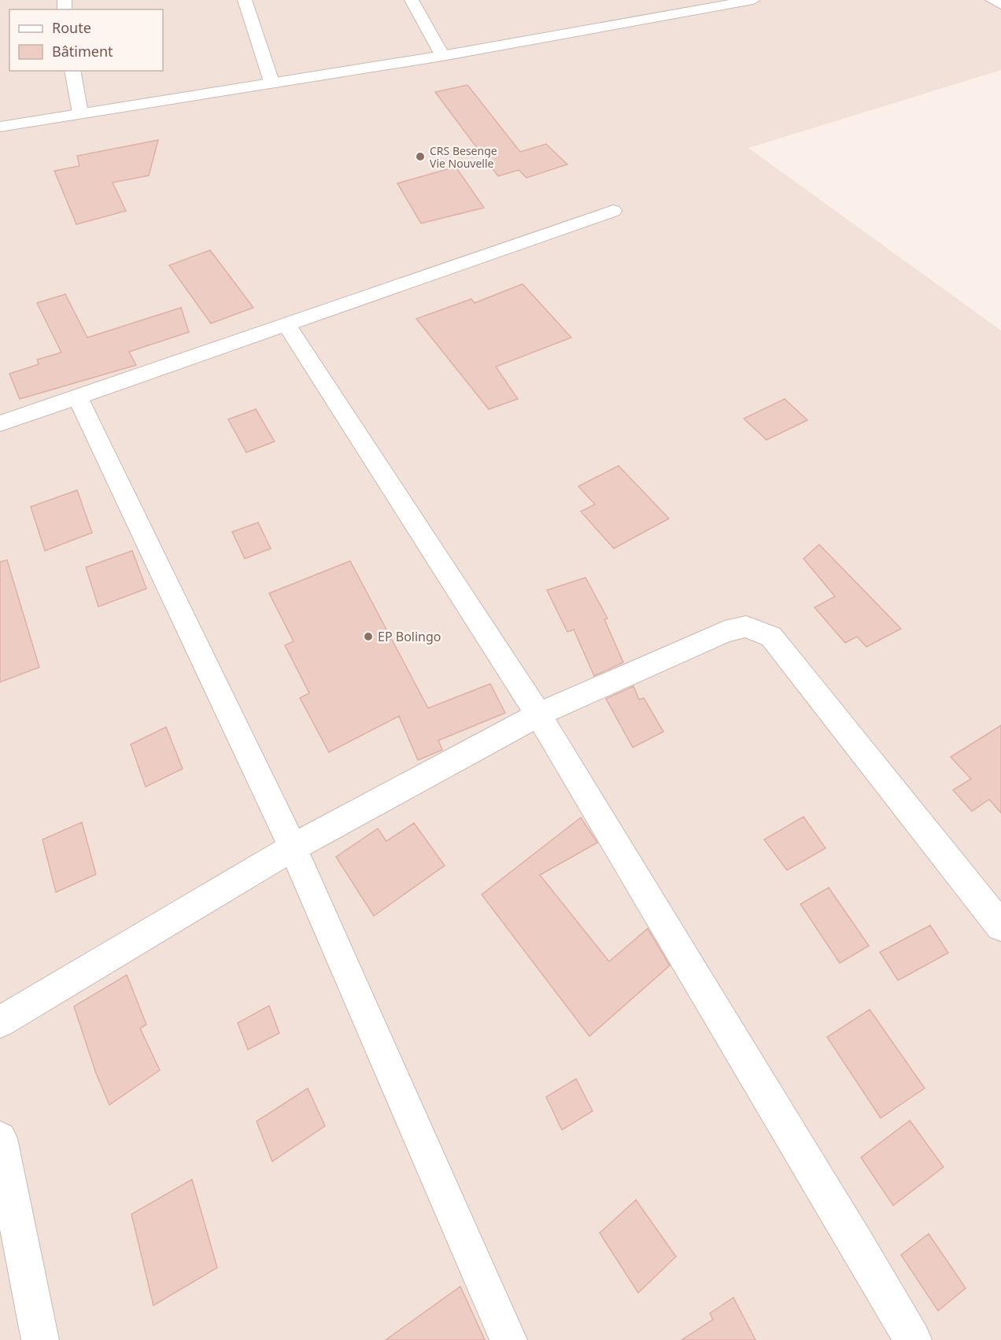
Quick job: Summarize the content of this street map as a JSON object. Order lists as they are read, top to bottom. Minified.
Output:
{"places":["CRS Besenge Vie Nouvelle","EP Bolingo"],"legend":["Route","Bâtiment"]}
